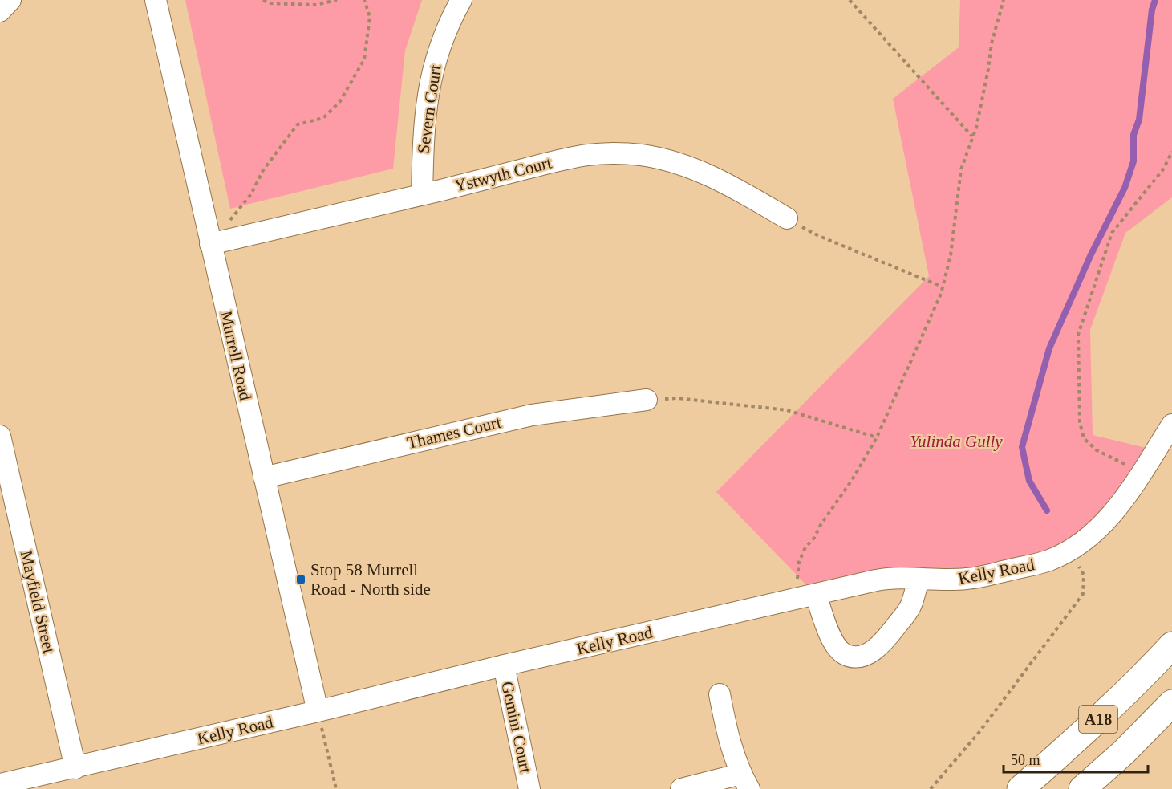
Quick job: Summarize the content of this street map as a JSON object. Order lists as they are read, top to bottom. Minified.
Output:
{"streets":{"main road":["A18"],"street":["Severn Court","Ystwyth Court","Murrell Road","Thames Court","Kelly Road","Mayfield Street","Gemini Court"]},"crossings":[["Severn Court","Ystwyth Court"],["Ystwyth Court","Murrell Road"],["Murrell Road","Thames Court"],["Murrell Road","Kelly Road"],["Kelly Road","Mayfield Street"],["Kelly Road","Gemini Court"]],"parks":["Yulinda Gully"],"places":{"transit":["Stop 58 Murrell Road - North side"]},"scale_bar":"50 m"}
